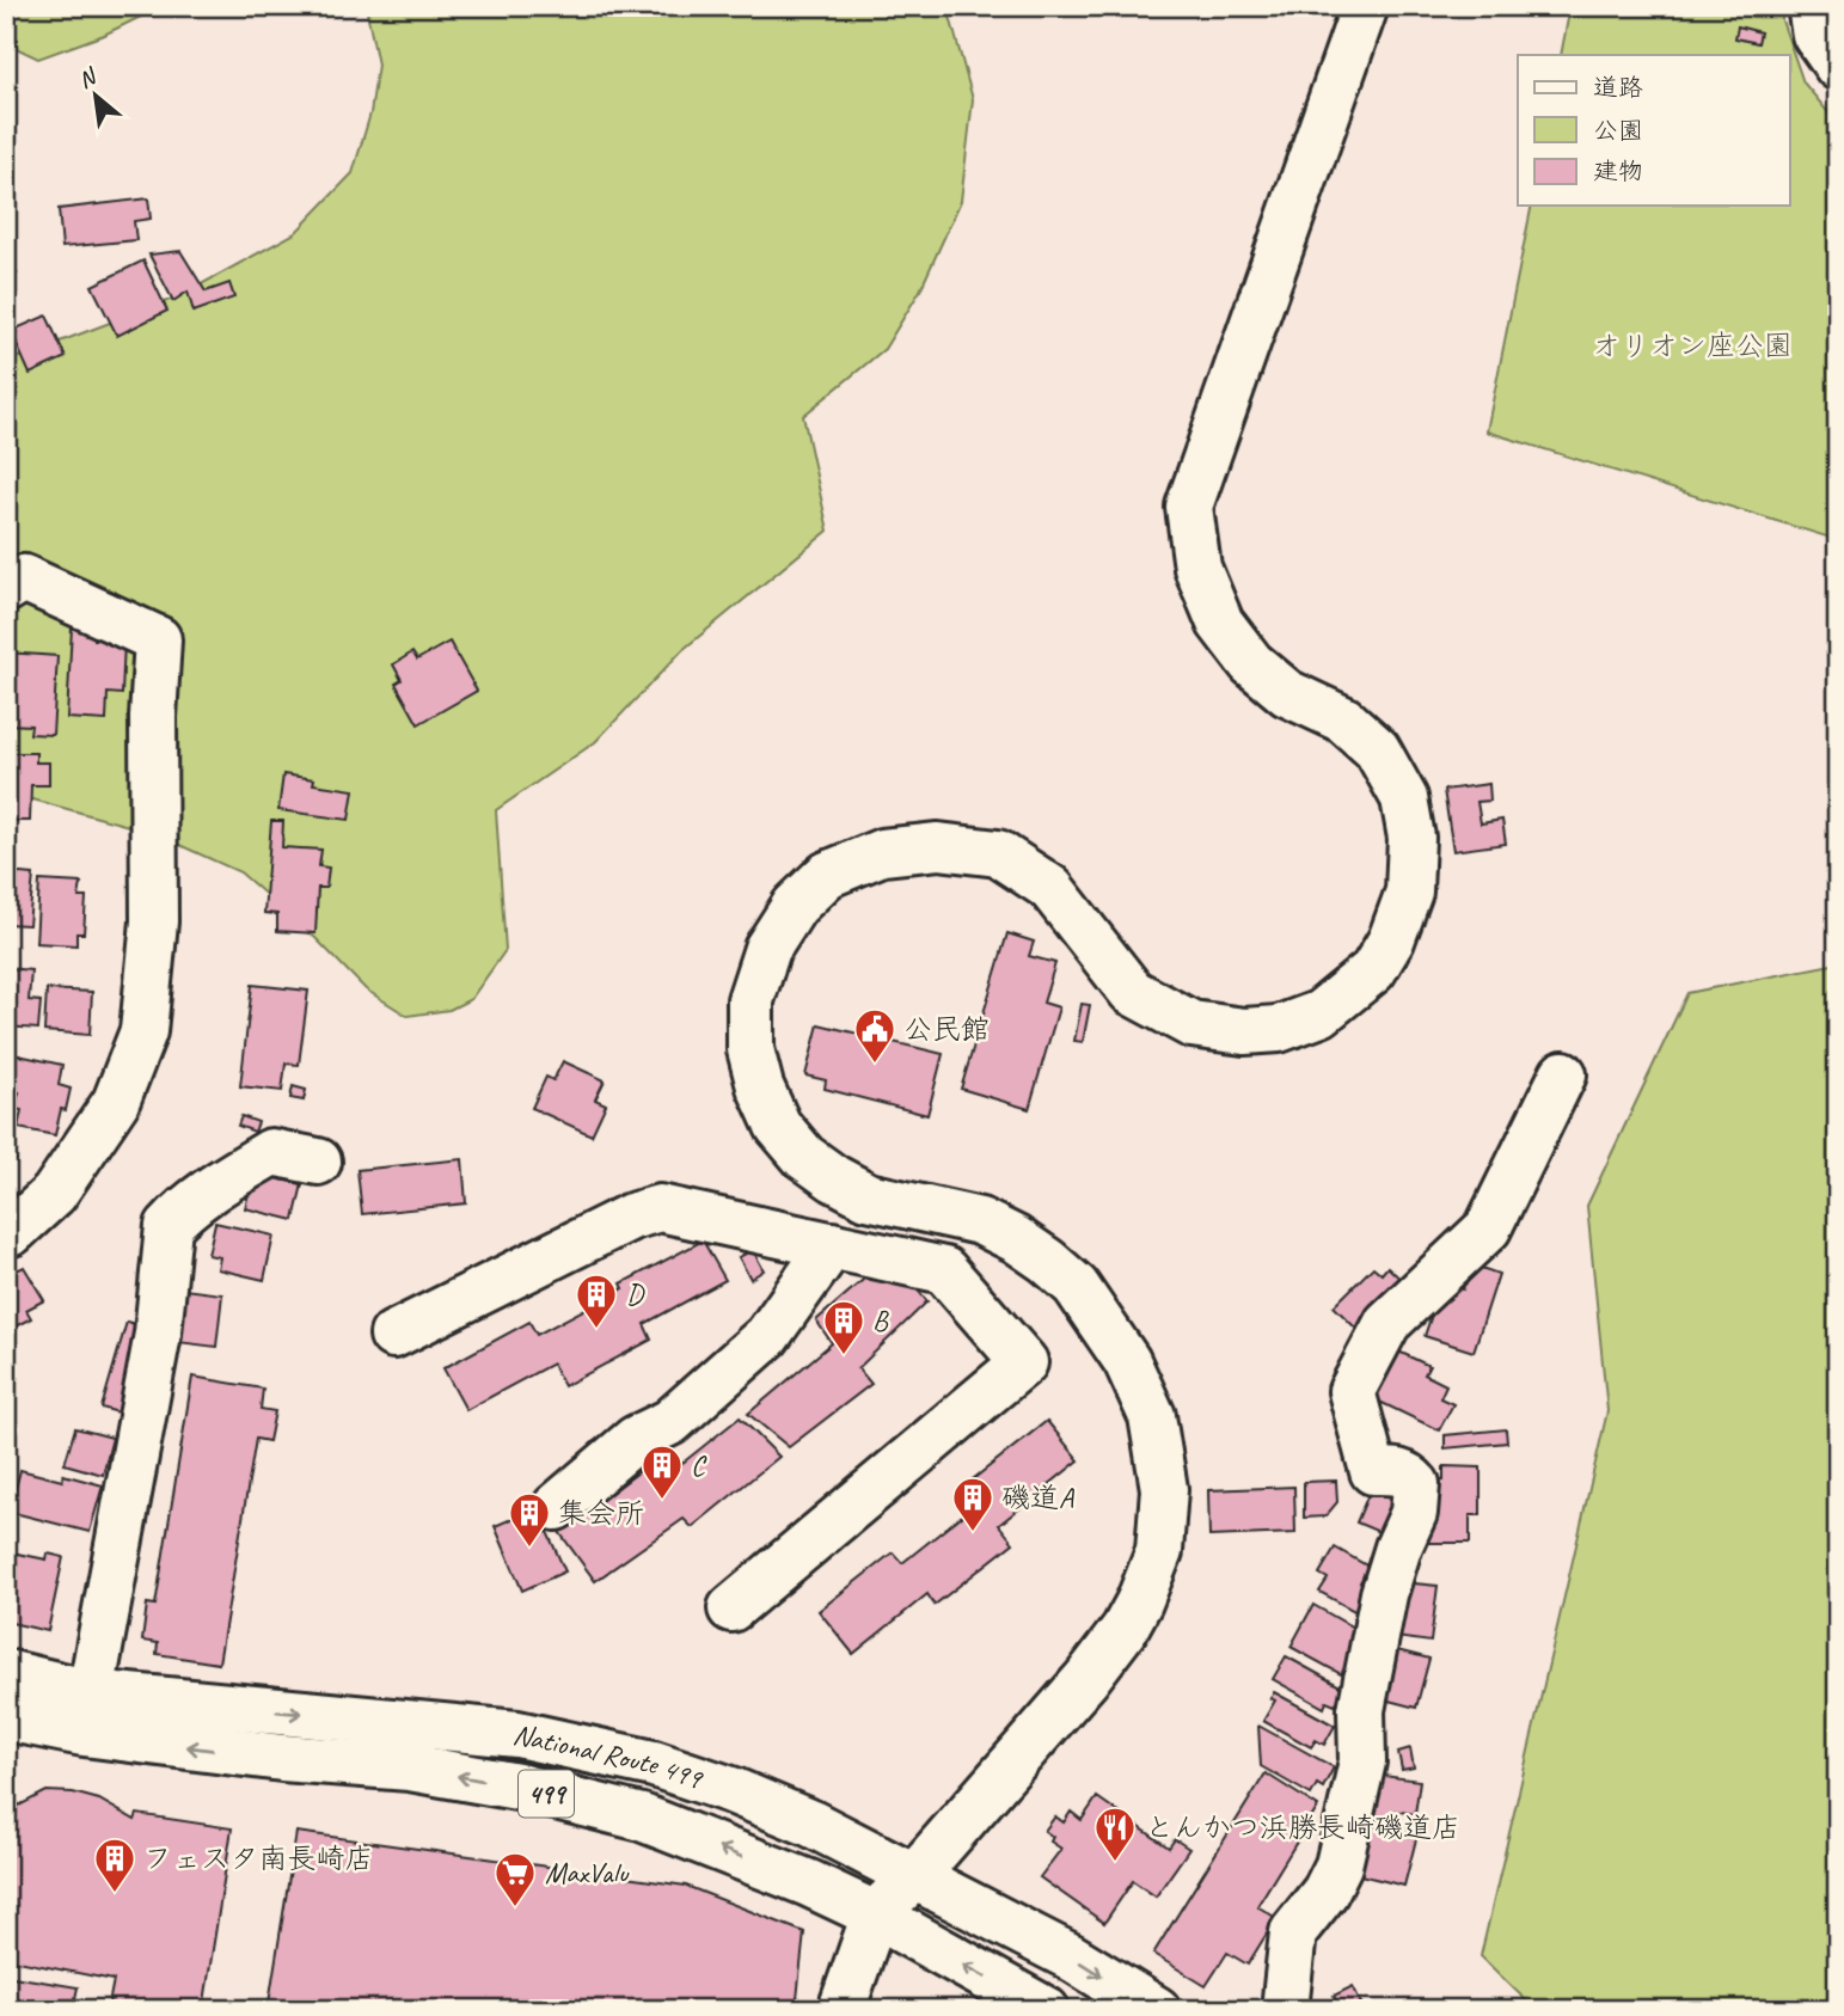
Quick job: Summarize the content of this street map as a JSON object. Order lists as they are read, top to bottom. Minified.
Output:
{"streets":{"main road":["National Route 499","499"]},"parks":["オリオン座公園"],"places":{"public building":["公民館"],"building":["D","B","C","磯道A","集会所","フェスタ南長崎店"],"restaurant":["とんかつ浜勝長崎磯道店"],"supermarket":["MaxValu"]},"legend":["道路","公園","建物"],"north":"top left"}
